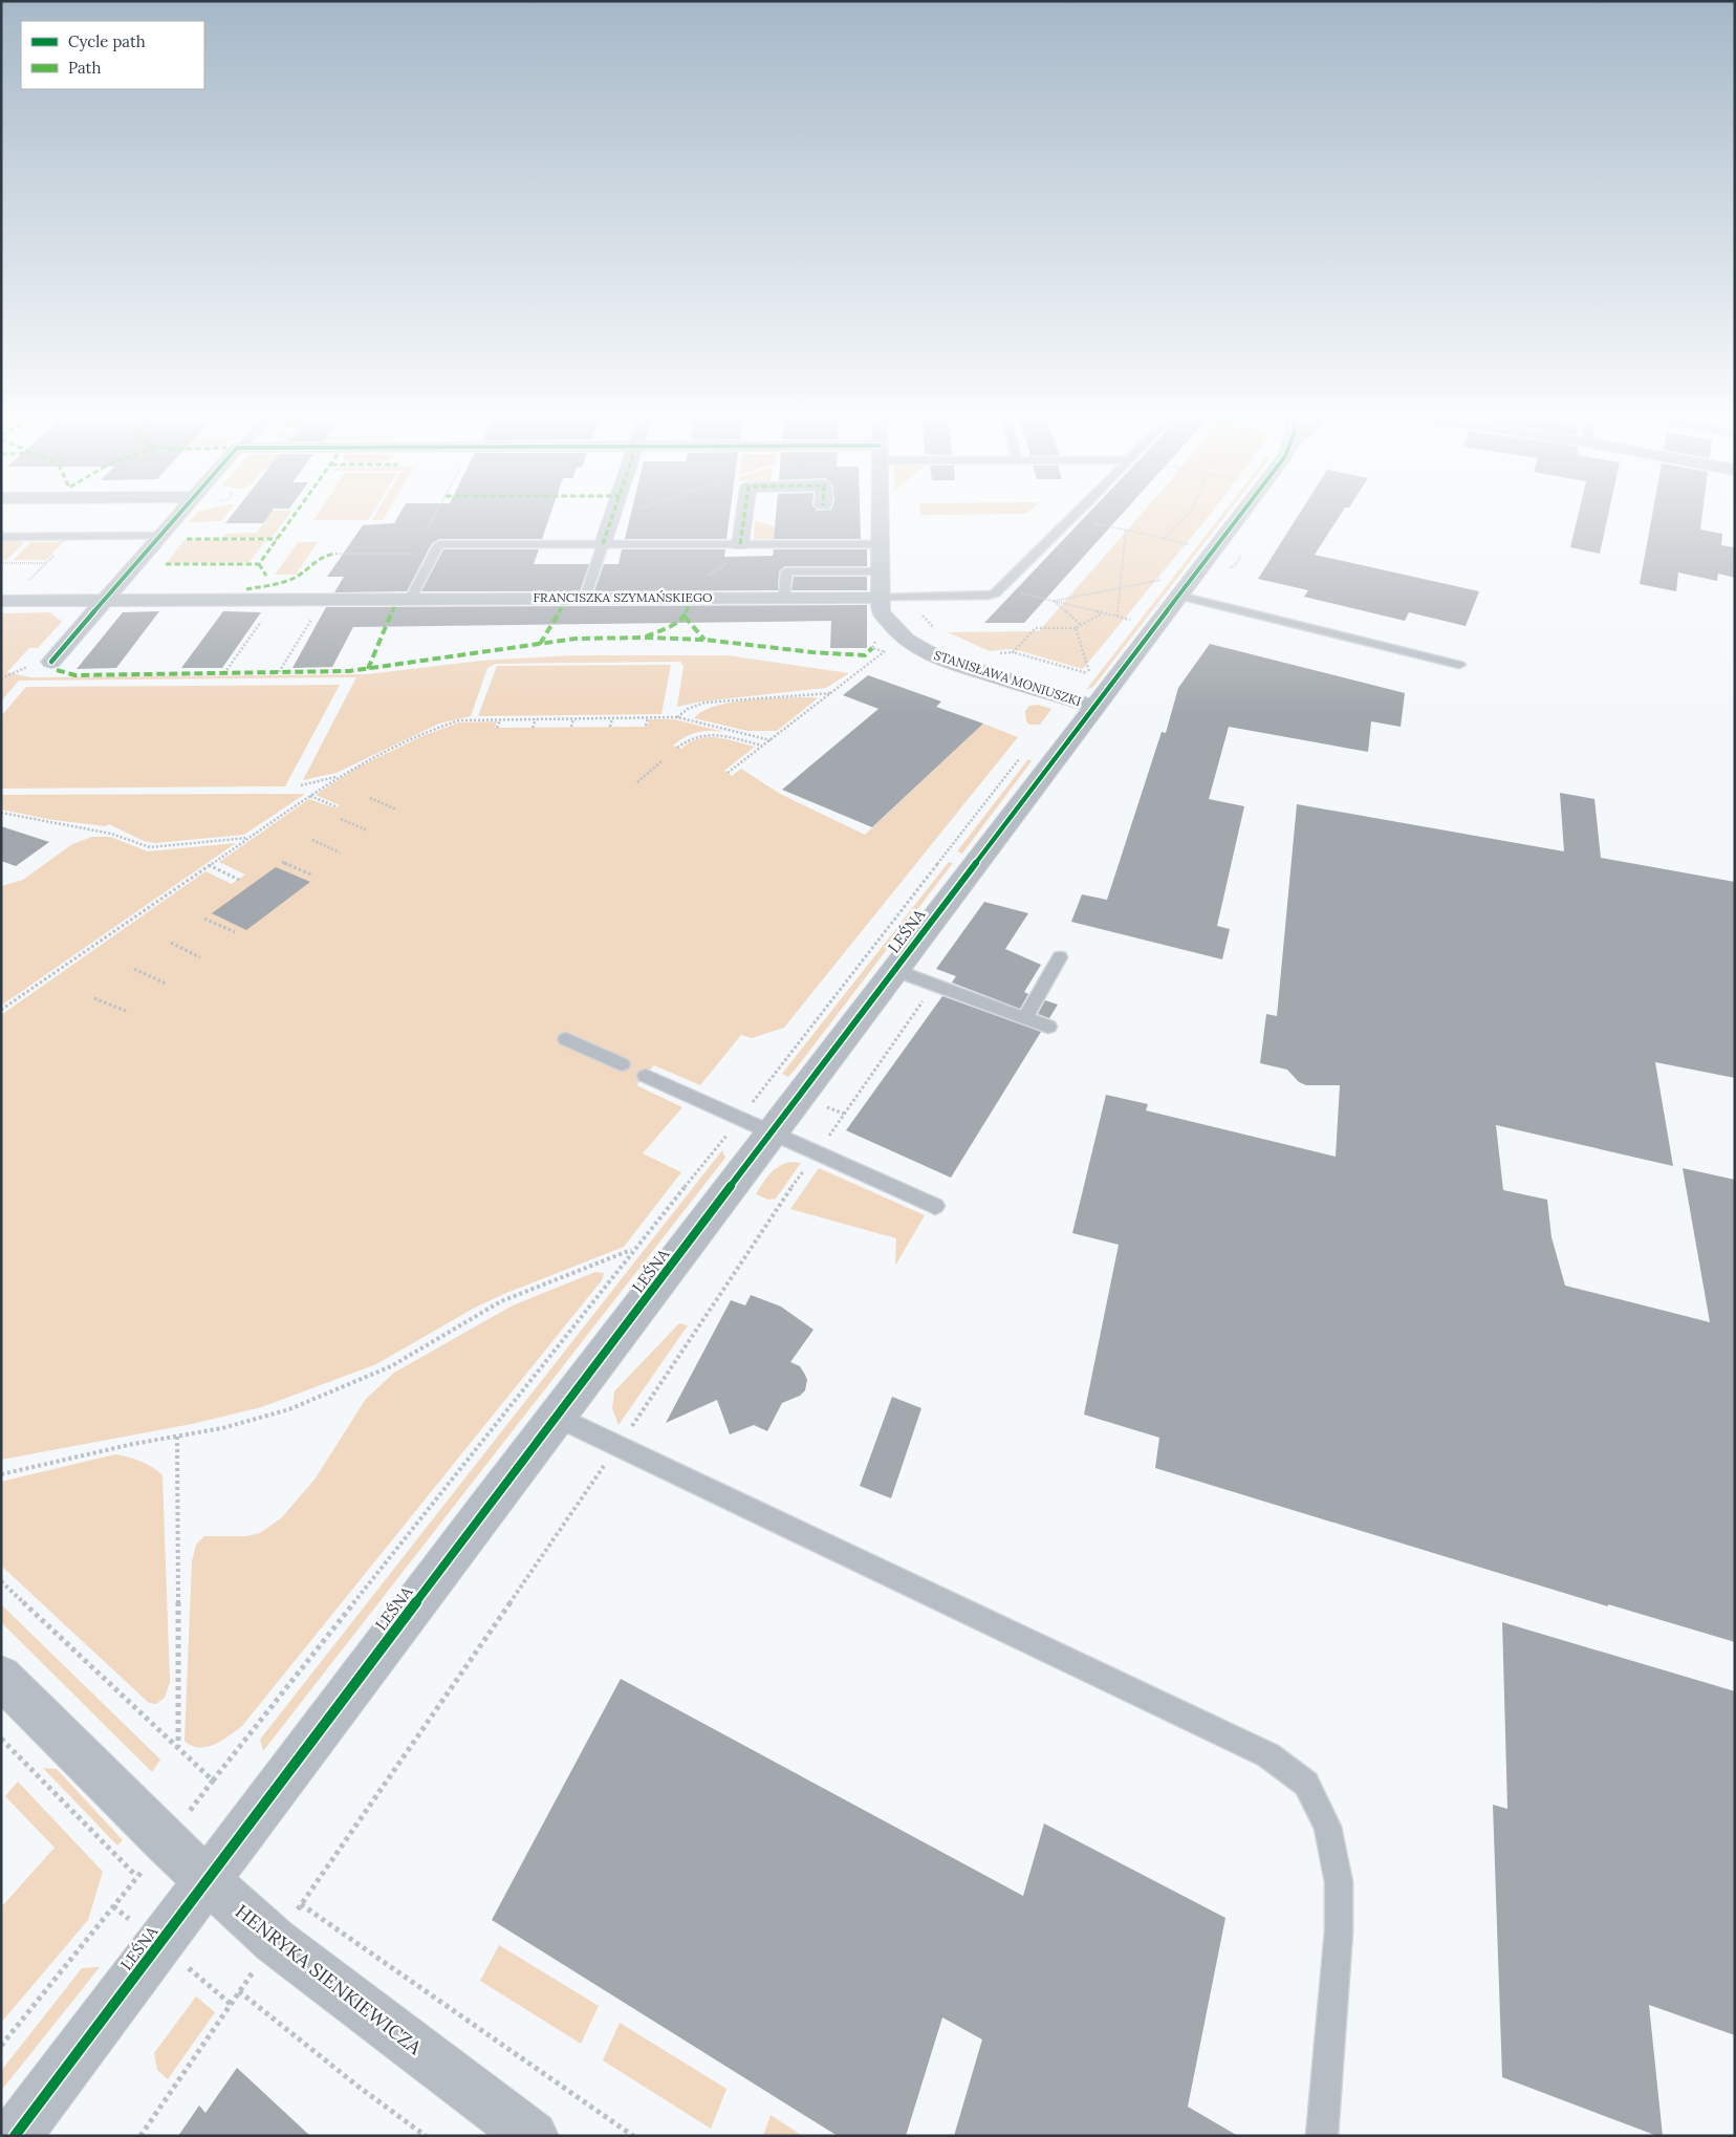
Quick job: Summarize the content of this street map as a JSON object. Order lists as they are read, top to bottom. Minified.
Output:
{"streets":{"street":["FRANCISZKA SZYMAŃSKIEGO","STANISŁAWA MONIUSZKI","LEŚNA","HENRYKA SIENKIEWICZA"]},"crossings":[["FRANCISZKA SZYMAŃSKIEGO","STANISŁAWA MONIUSZKI"],["STANISŁAWA MONIUSZKI","LEŚNA"],["LEŚNA","HENRYKA SIENKIEWICZA"]],"legend":["Cycle path","Path"]}
